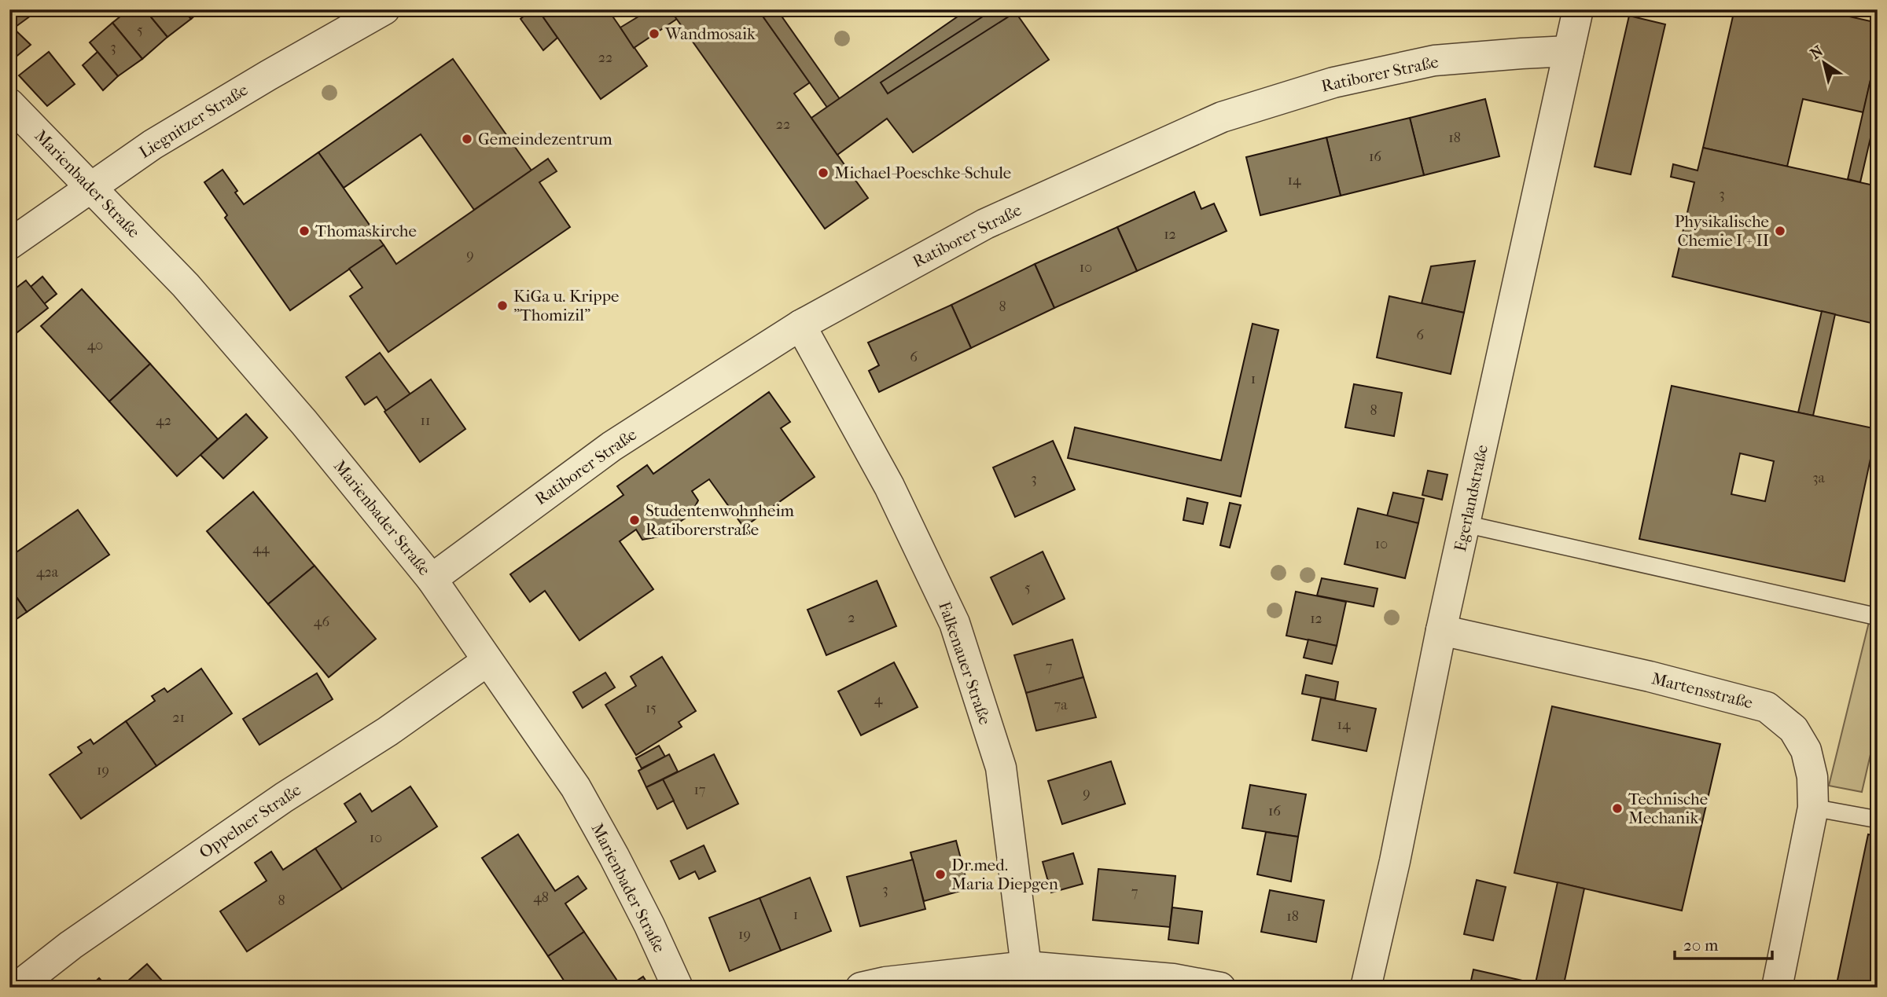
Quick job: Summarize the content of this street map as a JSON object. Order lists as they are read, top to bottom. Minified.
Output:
{"streets":{"street":["Ratiborer Straße","Liegnitzer Straße","Marienbader Straße","Egerlandstraße","Falkenauer Straße","Martensstraße","Oppelner Straße"]},"crossings":[["Ratiborer Straße","Marienbader Straße"],["Ratiborer Straße","Egerlandstraße"],["Ratiborer Straße","Falkenauer Straße"],["Liegnitzer Straße","Marienbader Straße"],["Marienbader Straße","Oppelner Straße"],["Egerlandstraße","Martensstraße"]],"places":["Wandmosaik","Gemeindezentrum","Michael-Poeschke-Schule","Thomaskirche","Physikalische Chemie I + II","KiGa u. Krippe \"Thomizil\"","Studentenwohnheim Ratiborerstraße","Technische Mechanik","Dr.med. Maria Diepgen"],"house_numbers":["5","3","22","22","18","16","14","3","12","9","10","8","6","40","6","1","8","42","11","3a","3","10","44","42a","5","2","12","46","7","4","7a","15","21","14","19","17","9","16","10","3","7","48","8","1","18","19"],"scale_bar":"20 m","north":"top left"}
